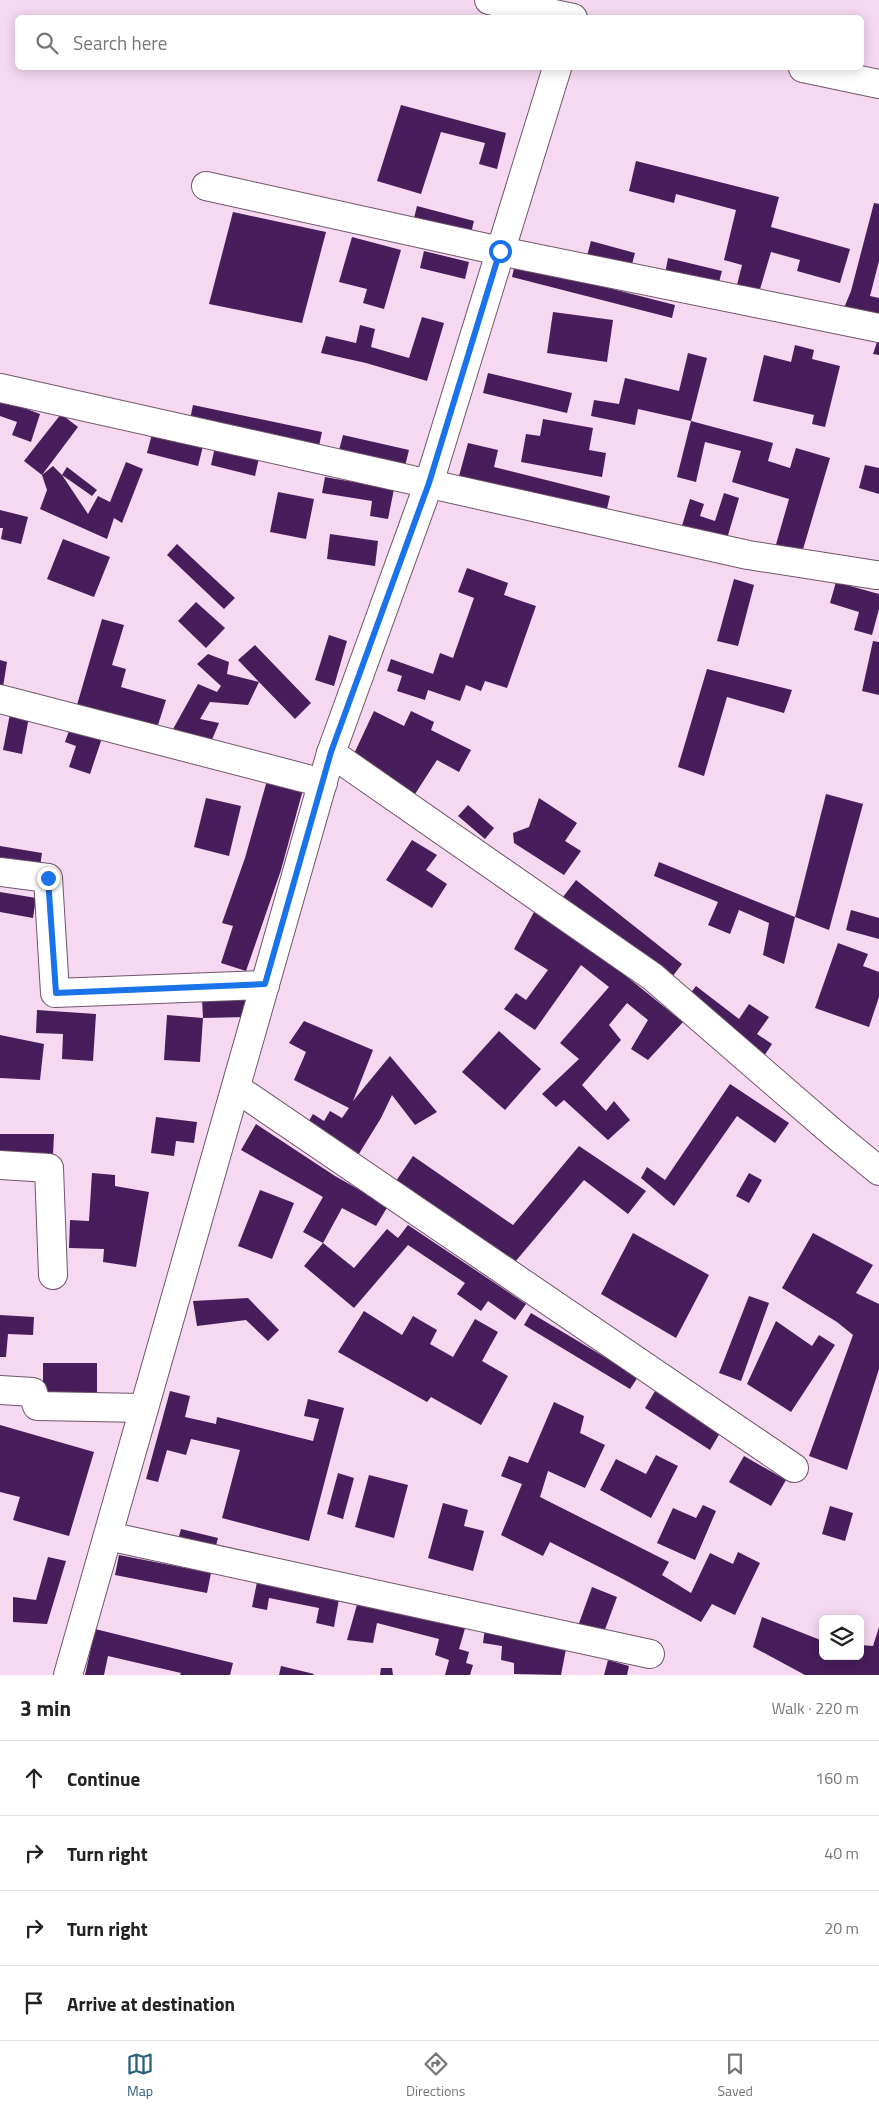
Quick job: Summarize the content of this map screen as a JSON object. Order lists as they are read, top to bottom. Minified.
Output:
{"page":{"search":"Search here","heading":["3 min","Walk · 220 m"],"list":[["Continue","160 m"],["Turn right","40 m"],["Turn right","20 m"],"Arrive at destination"],"nav":["Map","Directions","Saved"]}}
